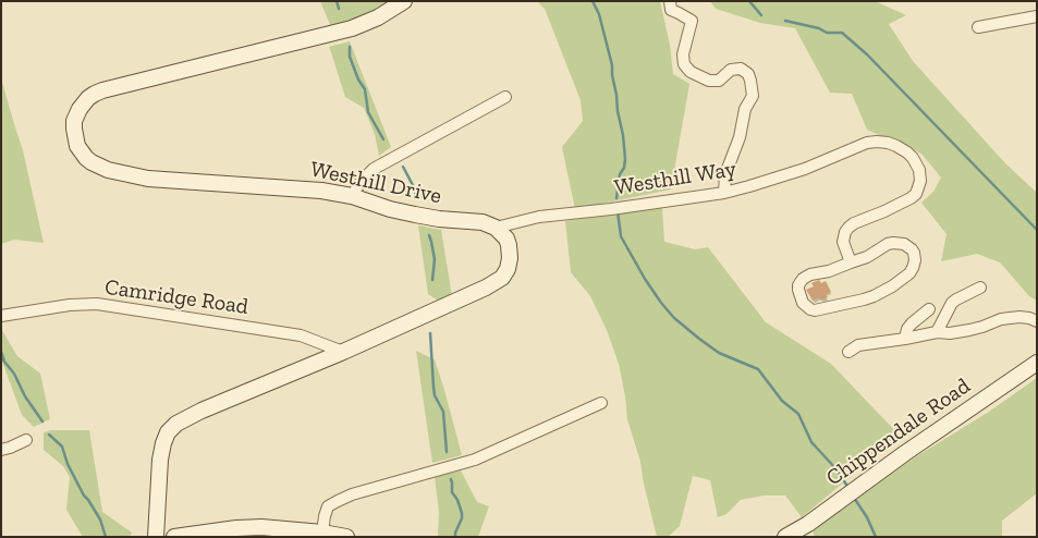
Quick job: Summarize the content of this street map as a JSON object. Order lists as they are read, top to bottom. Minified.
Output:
{"streets":{"street":["Westhill Way","Westhill Drive","Camridge Road","Chippendale Road"]},"crossings":[["Westhill Way","Westhill Drive"]]}
